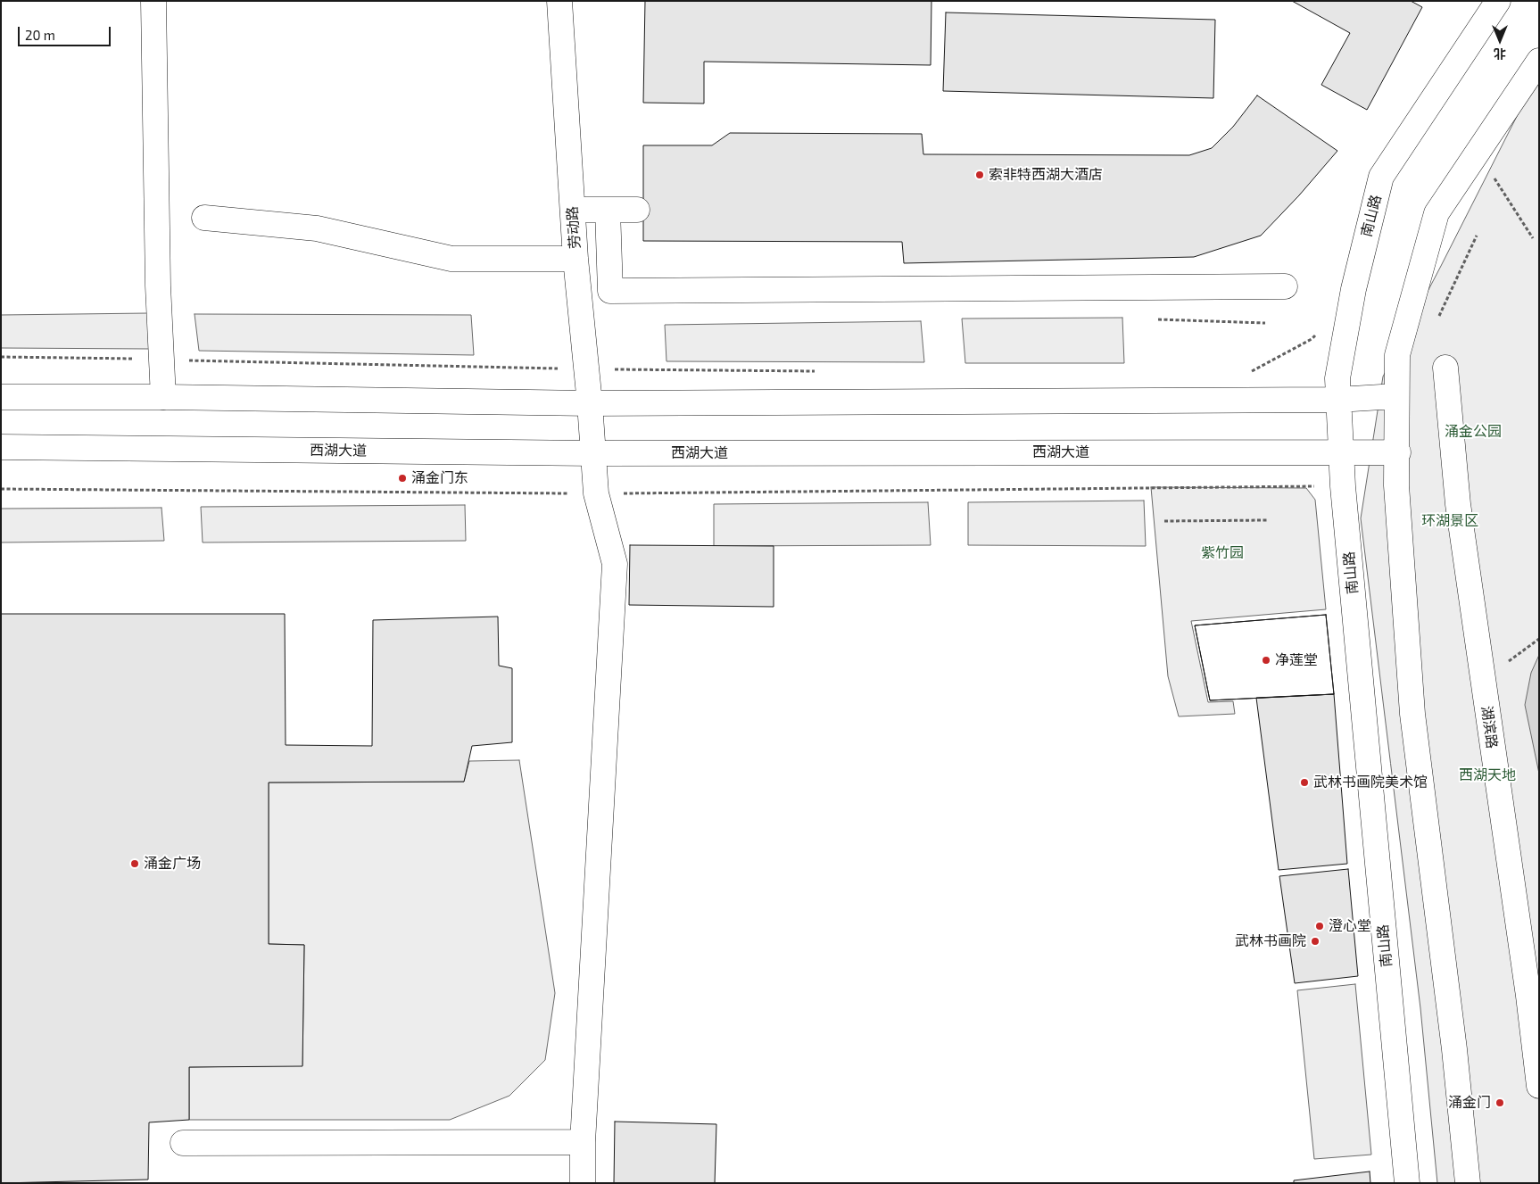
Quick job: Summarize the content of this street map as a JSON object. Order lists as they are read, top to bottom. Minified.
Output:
{"streets":{"main road":["南山路","劳动路","西湖大道","湖滨路"]},"crossings":[["南山路","西湖大道"],["劳动路","西湖大道"]],"parks":["涌金公园","环湖景区","紫竹园","西湖天地"],"places":["索非特西湖大酒店","涌金门东","净莲堂","武林书画院美术馆","涌金广场","澄心堂","武林书画院","涌金门"],"scale_bar":"20 m","north":"bottom"}
